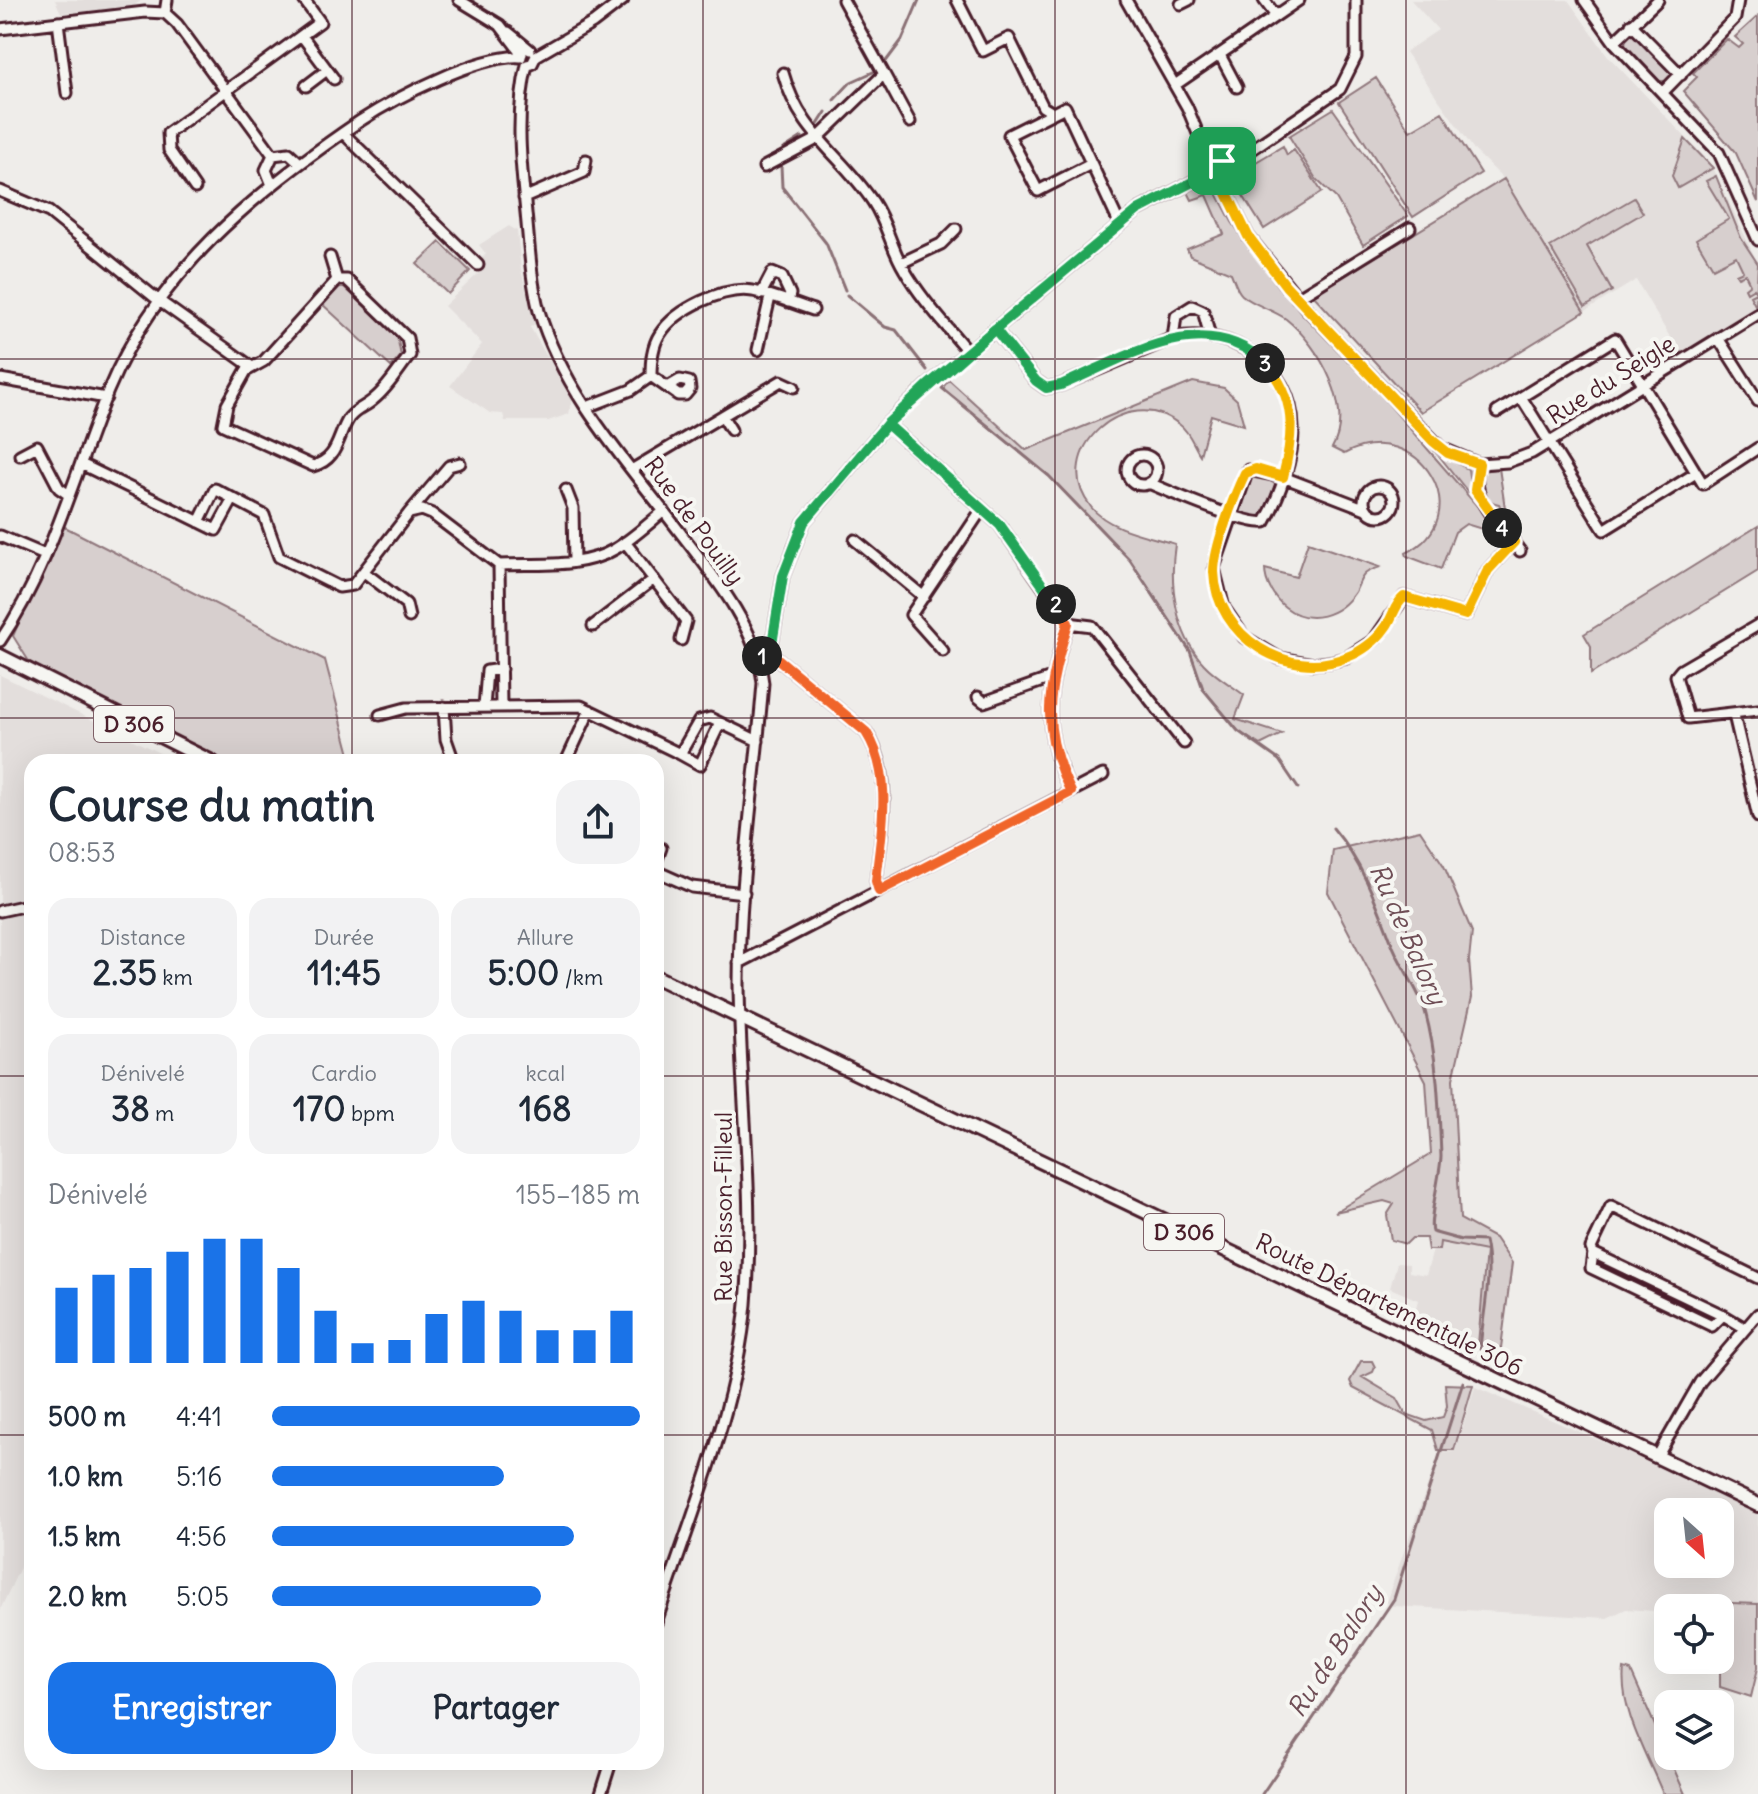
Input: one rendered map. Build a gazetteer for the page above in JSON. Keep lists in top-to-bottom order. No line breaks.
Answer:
{"streets":{"main road":["D 306","Route Départementale 306"],"street":["Rue du Seigle","Rue de Pouilly","Rue Bisson-Filleul"]},"crossings":[["Rue de Pouilly","Rue Bisson-Filleul"],["Rue de Pouilly","Route Départementale 306"],["Rue Bisson-Filleul","Route Départementale 306"]],"water":["Ru de Balory"],"north":"bottom right","page":{"pins":["3","4","2","1"],"heading":["Course du matin","08:53"],"stats":[["Distance","2.35 km"],["Durée","11:45"],["Allure","5:00 /km"],["Dénivelé","38 m"],["Cardio","170 bpm"],["kcal","168"]],"chart":["Dénivelé","155–185 m"],"list":[{"name":"500 m","note":"4:41"},{"name":"1.0 km","note":"5:16"},{"name":"1.5 km","note":"4:56"},{"name":"2.0 km","note":"5:05"}],"buttons":["Enregistrer","Partager"]}}
